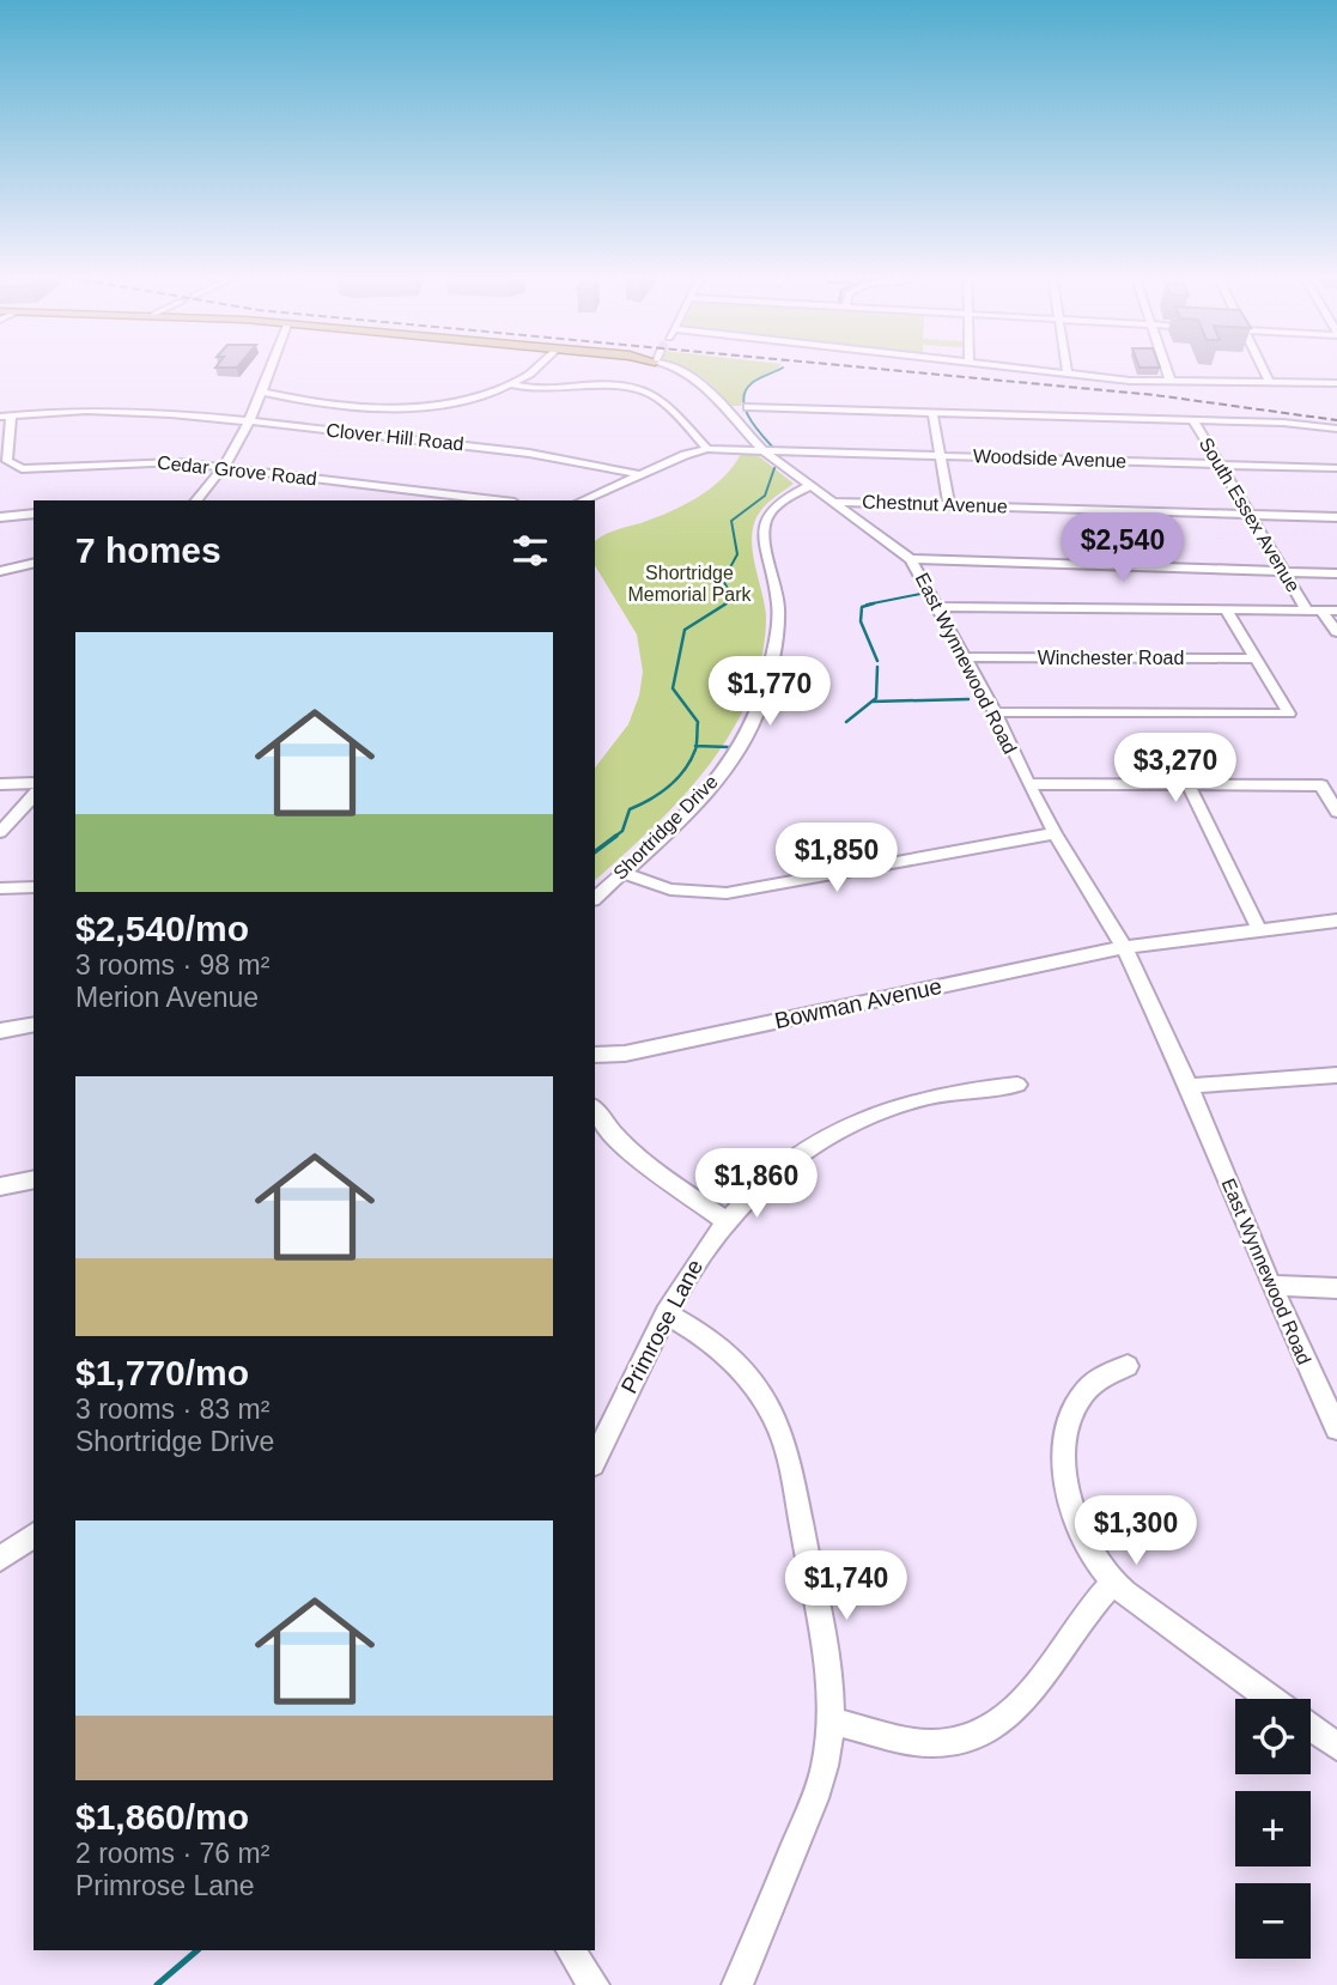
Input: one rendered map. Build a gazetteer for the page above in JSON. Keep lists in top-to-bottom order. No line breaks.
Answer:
{"streets":{"street":["Clover Hill Road","Woodside Avenue","Cedar Grove Road","Chestnut Avenue","South Essex Avenue","Winchester Road","East Wynnewood Road","Shortridge Drive","Bowman Avenue","Primrose Lane"]},"crossings":[["Clover Hill Road","Cedar Grove Road"],["Woodside Avenue","South Essex Avenue"],["Woodside Avenue","East Wynnewood Road"],["Chestnut Avenue","South Essex Avenue"],["Chestnut Avenue","East Wynnewood Road"],["Winchester Road","East Wynnewood Road"],["East Wynnewood Road","Shortridge Drive"],["East Wynnewood Road","Bowman Avenue"]],"parks":["Shortridge Memorial Park"],"page":{"heading":"7 homes","price":["$2,540","$1,770","$3,270","$1,850","$1,860","$1,300","$1,740"],"list":[{"name":"$2,540/mo","note":"3 rooms · 98 m² · Merion Avenue"},{"name":"$1,770/mo","note":"3 rooms · 83 m² · Shortridge Drive"},{"name":"$1,860/mo","note":"2 rooms · 76 m² · Primrose Lane"}],"map_buttons":["+","−"]}}
